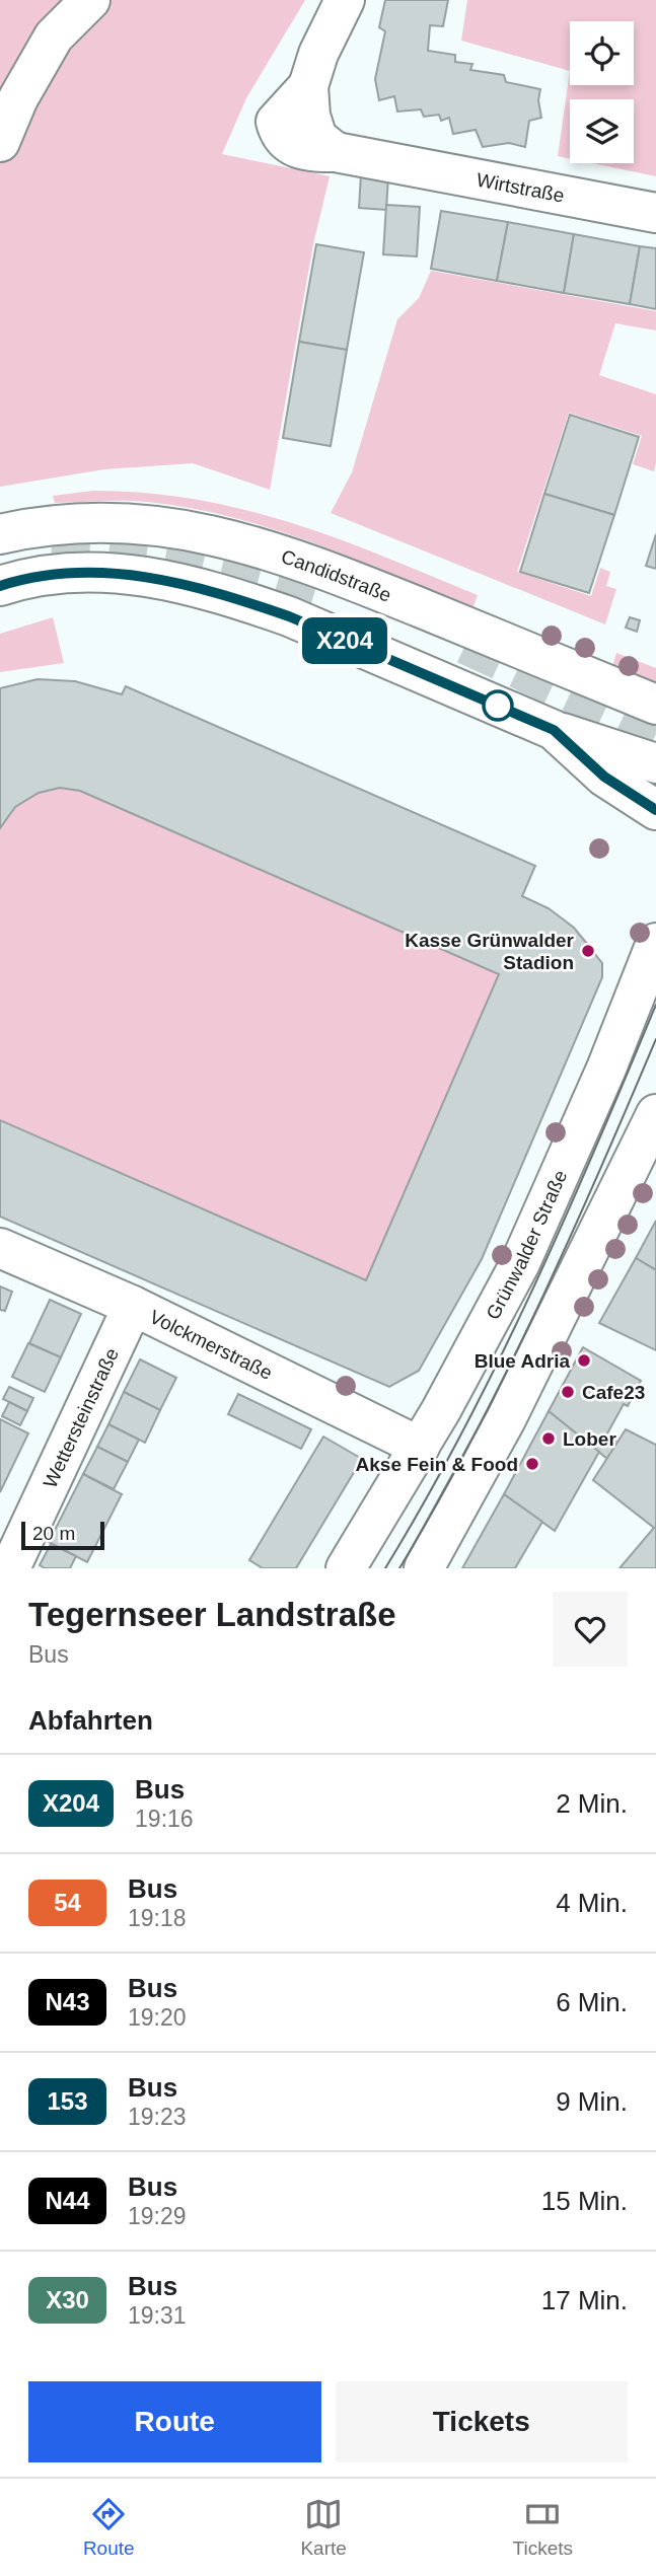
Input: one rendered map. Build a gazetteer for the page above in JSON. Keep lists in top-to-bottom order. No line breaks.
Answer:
{"streets":{"main road":["Wirtstraße","Candidstraße","Grünwalder Straße","Volckmerstraße","Wettersteinstraße"]},"crossings":[["Grünwalder Straße","Volckmerstraße"],["Volckmerstraße","Wettersteinstraße"]],"places":["Kasse Grünwalder Stadion","Blue Adria","Cafe23","Lober","Akse Fein & Food"],"lines":["bus line X204"],"scale_bar":"20 m","page":{"on_map":"X204","scale":"20 m","heading":[["Tegernseer Landstraße","Bus"],"Abfahrten"],"list":[{"mark":"X204","name":"Bus","note":"19:16","value":"2 Min."},{"mark":"54","name":"Bus","note":"19:18","value":"4 Min."},{"mark":"N43","name":"Bus","note":"19:20","value":"6 Min."},{"mark":"153","name":"Bus","note":"19:23","value":"9 Min."},{"mark":"N44","name":"Bus","note":"19:29","value":"15 Min."},{"mark":"X30","name":"Bus","note":"19:31","value":"17 Min."}],"buttons":["Route","Tickets"],"tabs":["Route","Karte","Tickets"]}}
